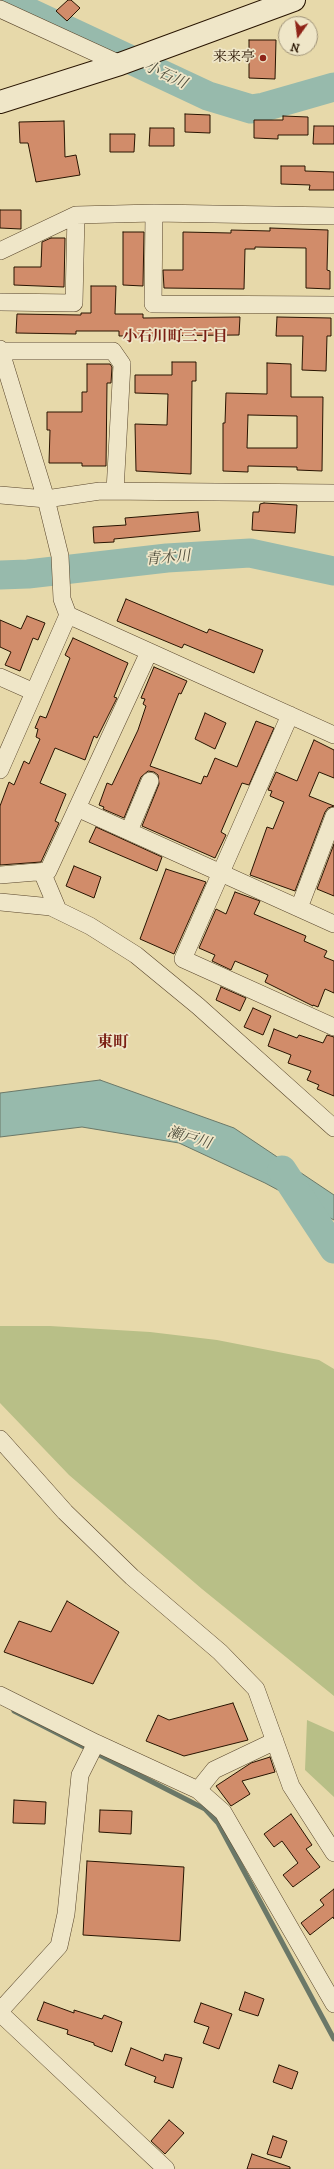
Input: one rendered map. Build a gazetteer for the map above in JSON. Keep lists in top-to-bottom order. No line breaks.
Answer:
{"districts":["小石川町三丁目","東町"],"water":["小石川","青木川","瀬戸川"],"places":["来来亭"],"north":"bottom"}
